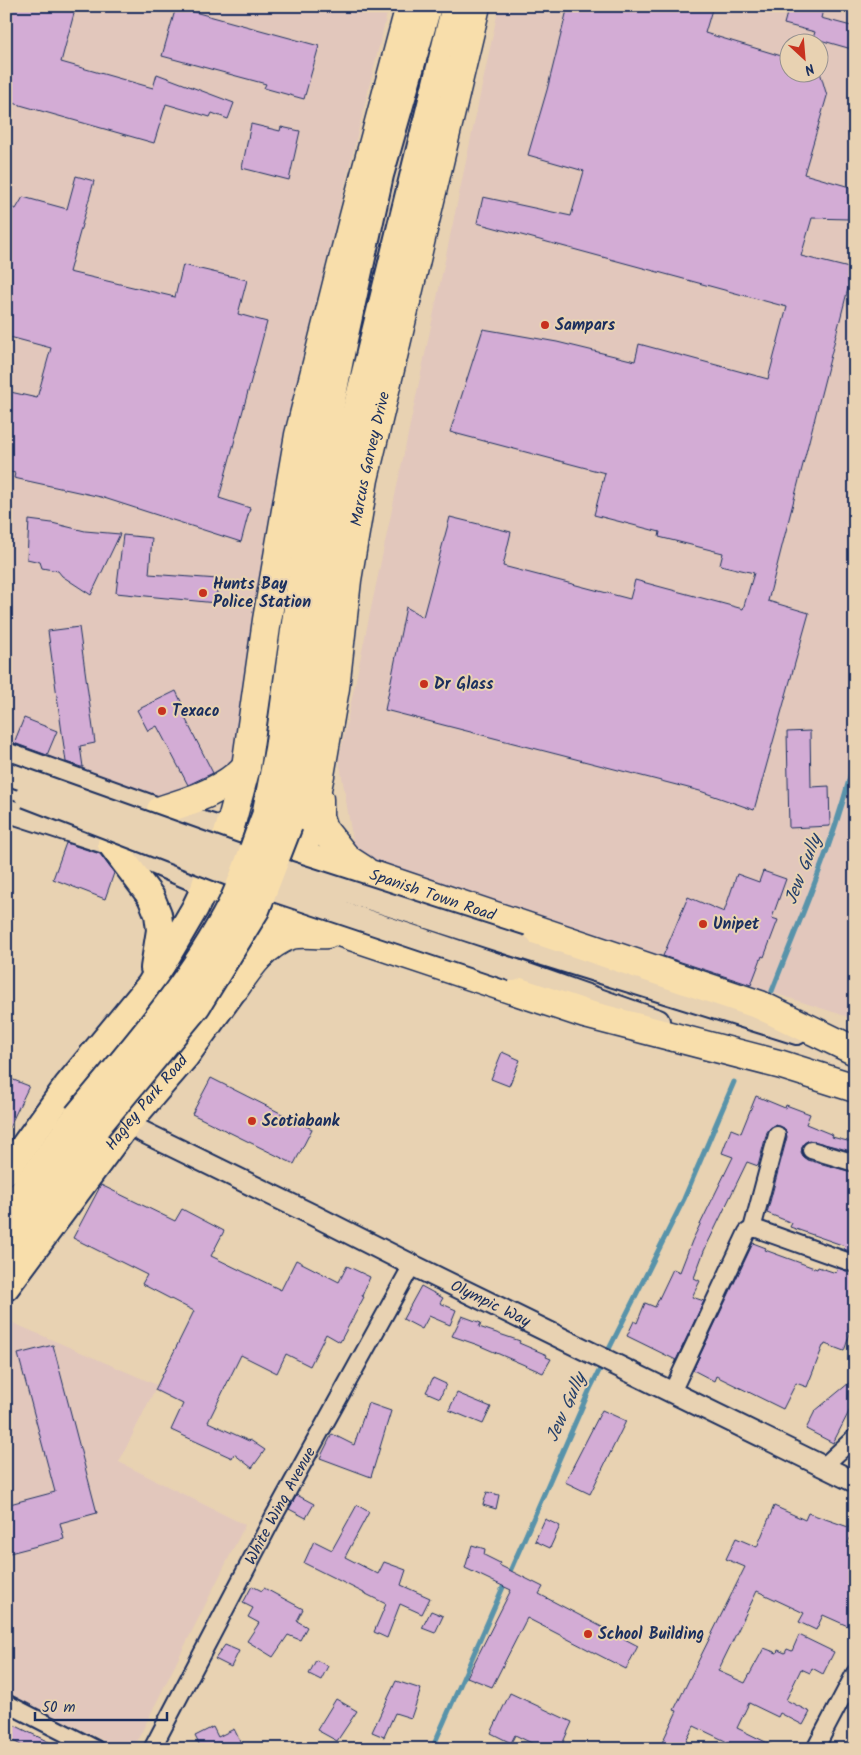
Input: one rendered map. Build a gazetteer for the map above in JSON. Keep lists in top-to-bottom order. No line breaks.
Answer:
{"streets":{"highway":["Marcus Garvey Drive","Spanish Town Road"],"main road":["Hagley Park Road"],"street":["Olympic Way","White Wing Avenue"]},"crossings":[["Marcus Garvey Drive","Spanish Town Road"],["Marcus Garvey Drive","Hagley Park Road"],["Hagley Park Road","Olympic Way"],["Olympic Way","White Wing Avenue"]],"water":["Jew Gully"],"places":["Sampars","Hunts Bay Police Station","Dr Glass","Texaco","Unipet","Scotiabank","School Building"],"scale_bar":"50 m","north":"bottom right"}
